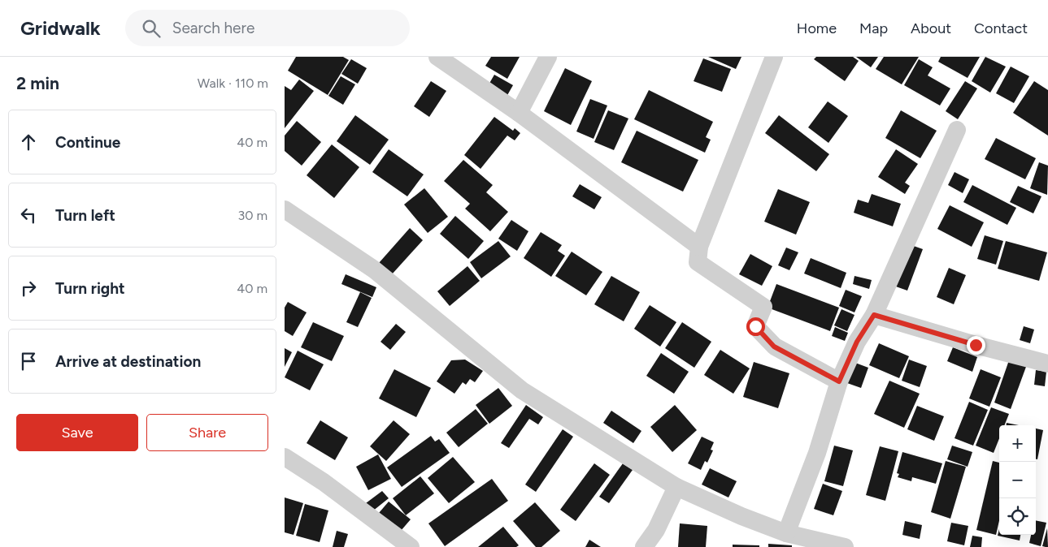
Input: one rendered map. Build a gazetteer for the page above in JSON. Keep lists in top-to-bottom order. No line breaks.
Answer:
{"page":{"header":"Gridwalk","search":"Search here","nav":["Home","Map","About","Contact"],"heading":["2 min","Walk · 110 m"],"list":[["Continue","40 m"],["Turn left","30 m"],["Turn right","40 m"],"Arrive at destination"],"buttons":["Save","Share"],"map_buttons":["+","−"]}}
